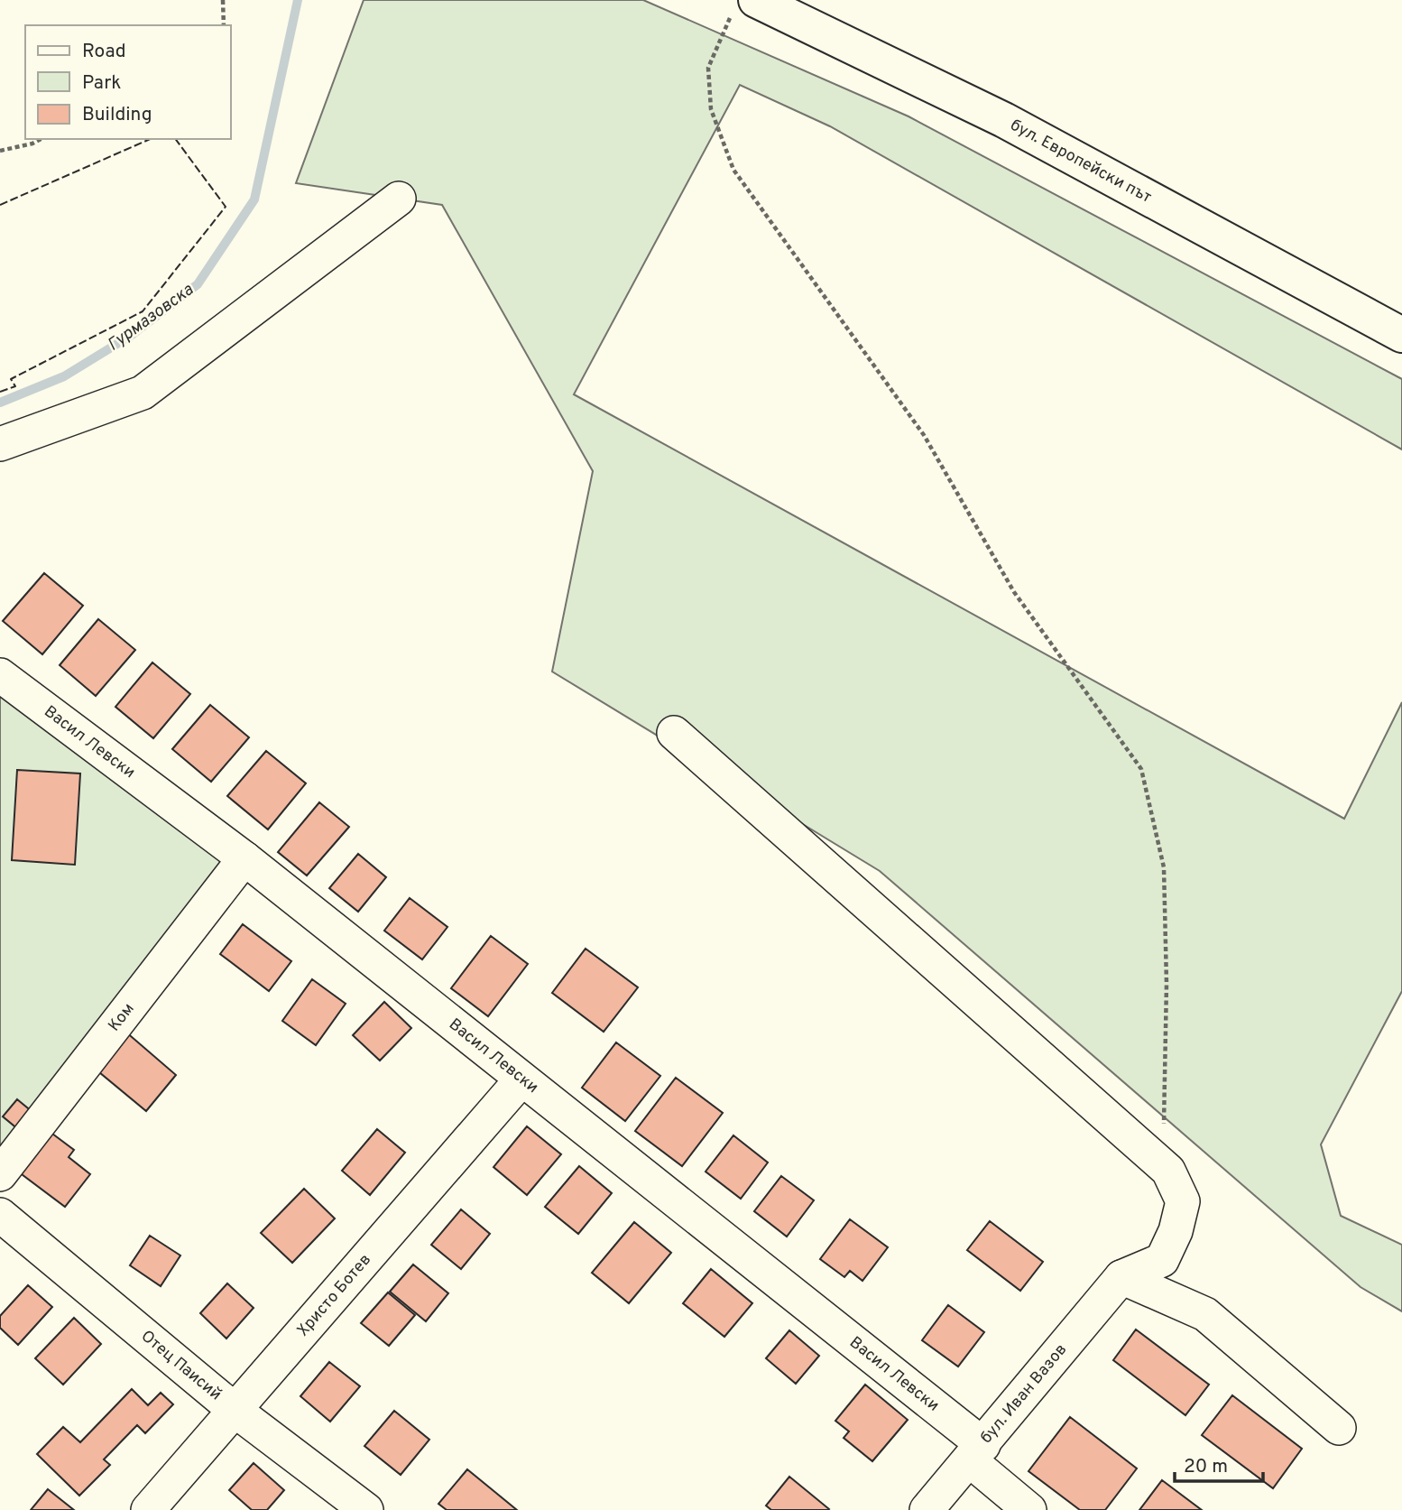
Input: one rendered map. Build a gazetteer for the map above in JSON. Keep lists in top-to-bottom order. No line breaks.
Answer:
{"streets":{"main road":["бул. Европейски път"],"street":["Васил Левски","Ком","Христо Ботев","Отец Паисий","бул. Иван Вазов"]},"crossings":[["Васил Левски","Ком"],["Васил Левски","Христо Ботев"],["Васил Левски","бул. Иван Вазов"],["Христо Ботев","Отец Паисий"]],"water":["Гурмазовска"],"legend":["Road","Park","Building"],"scale_bar":"20 m"}
